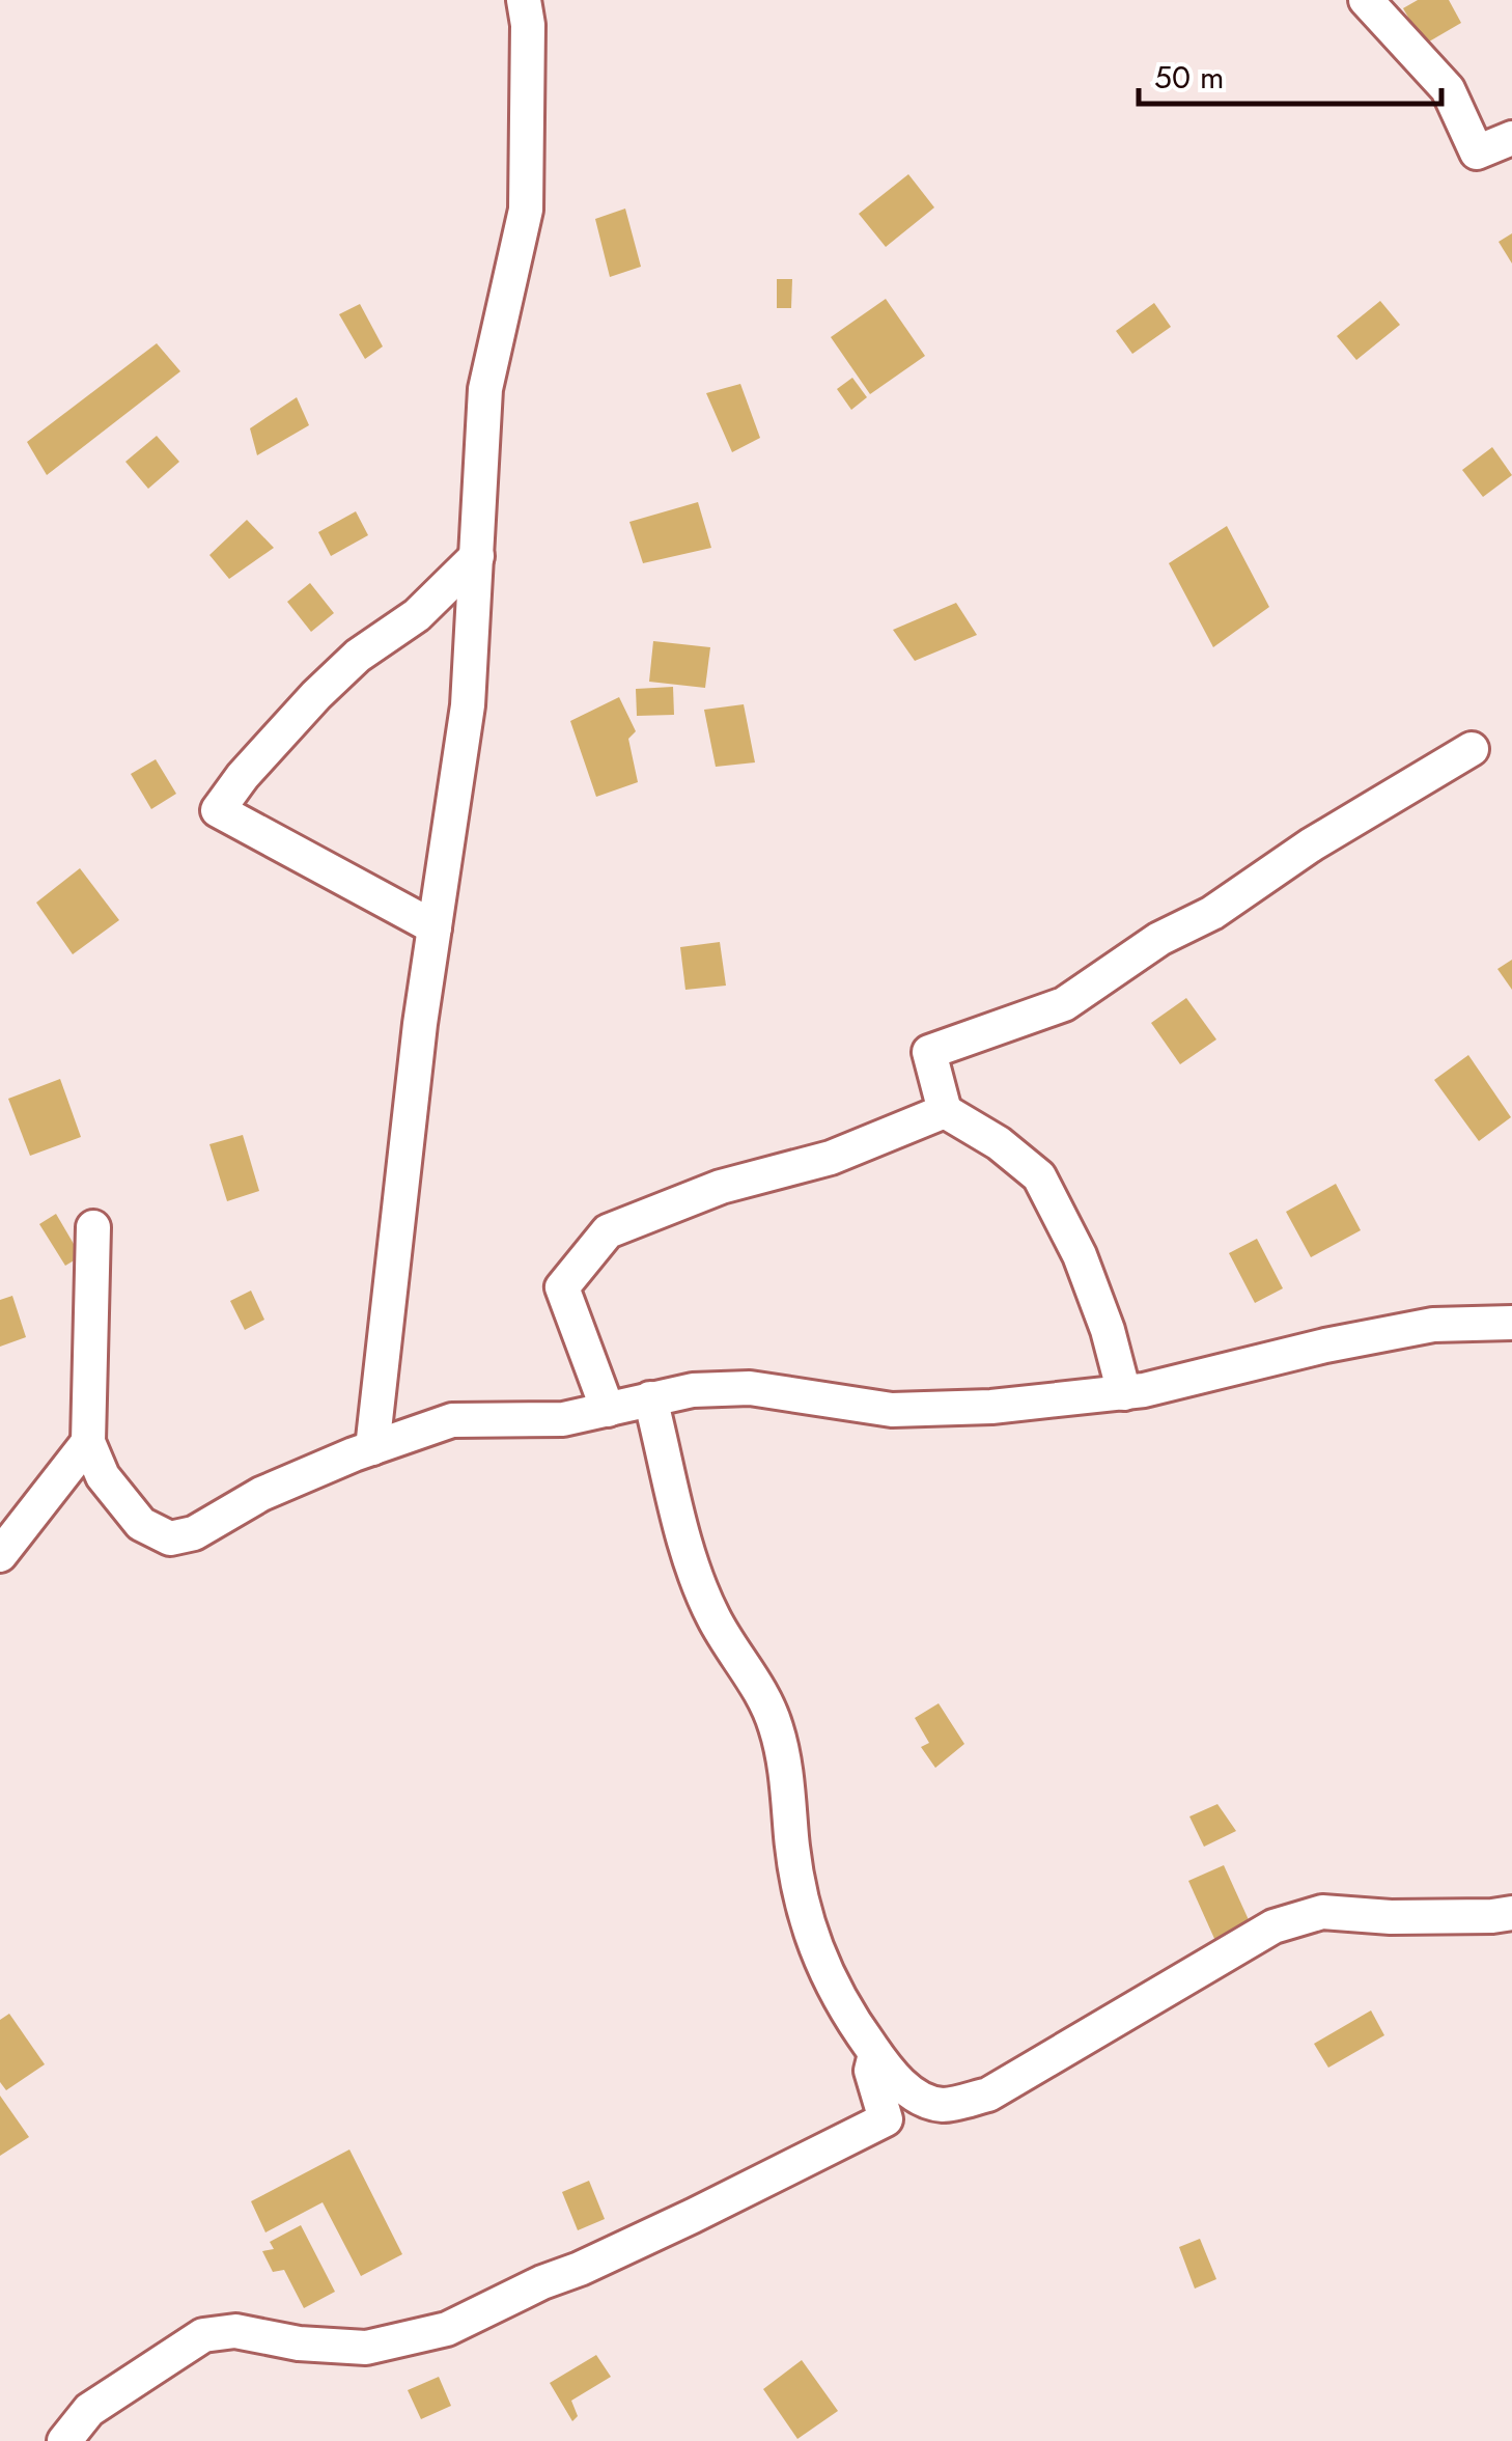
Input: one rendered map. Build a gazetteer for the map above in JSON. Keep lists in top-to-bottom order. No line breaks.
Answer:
{"scale_bar":"50 m"}
